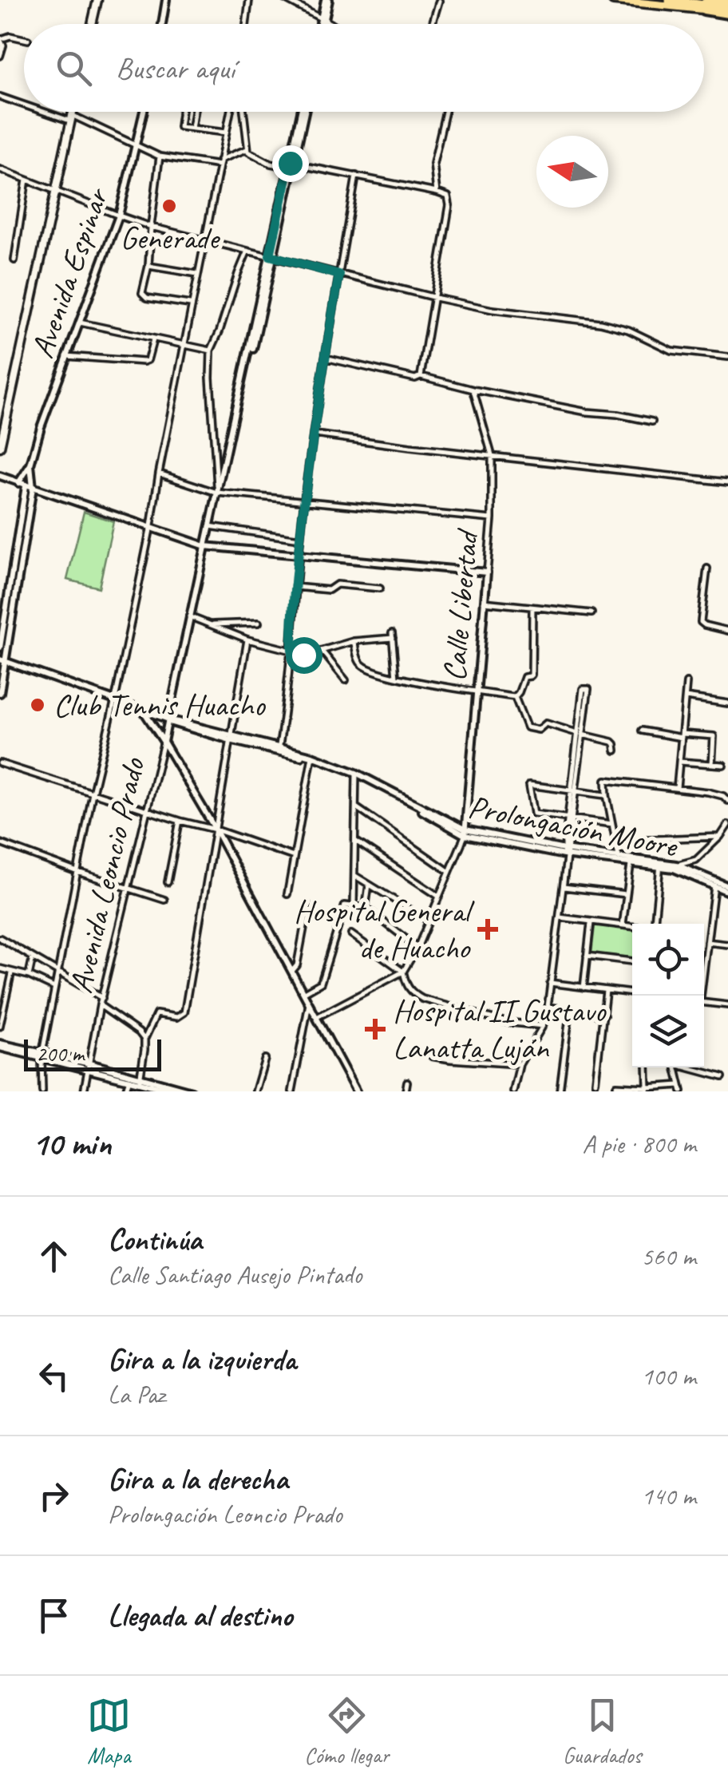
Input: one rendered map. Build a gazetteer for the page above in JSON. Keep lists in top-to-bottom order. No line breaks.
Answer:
{"streets":{"street":["Avenida Espinar","Calle Libertad","Prolongación Moore","Avenida Leoncio Prado"]},"crossings":[["Calle Libertad","Prolongación Moore"],["Prolongación Moore","Avenida Leoncio Prado"]],"places":{"other":["Generade","Club Tennis Huacho"],"health":["Hospital General de Huacho","Hospital II Gustavo Lanatta Luján"]},"scale_bar":"200 m","north":"left","page":{"search":"Buscar aquí","scale":"200 m","heading":["10 min","A pie · 800 m"],"list":[["Continúa","Calle Santiago Ausejo Pintado","560 m"],["Gira a la izquierda","La Paz","100 m"],["Gira a la derecha","Prolongación Leoncio Prado","140 m"],"Llegada al destino"],"nav":["Mapa","Cómo llegar","Guardados"]}}
